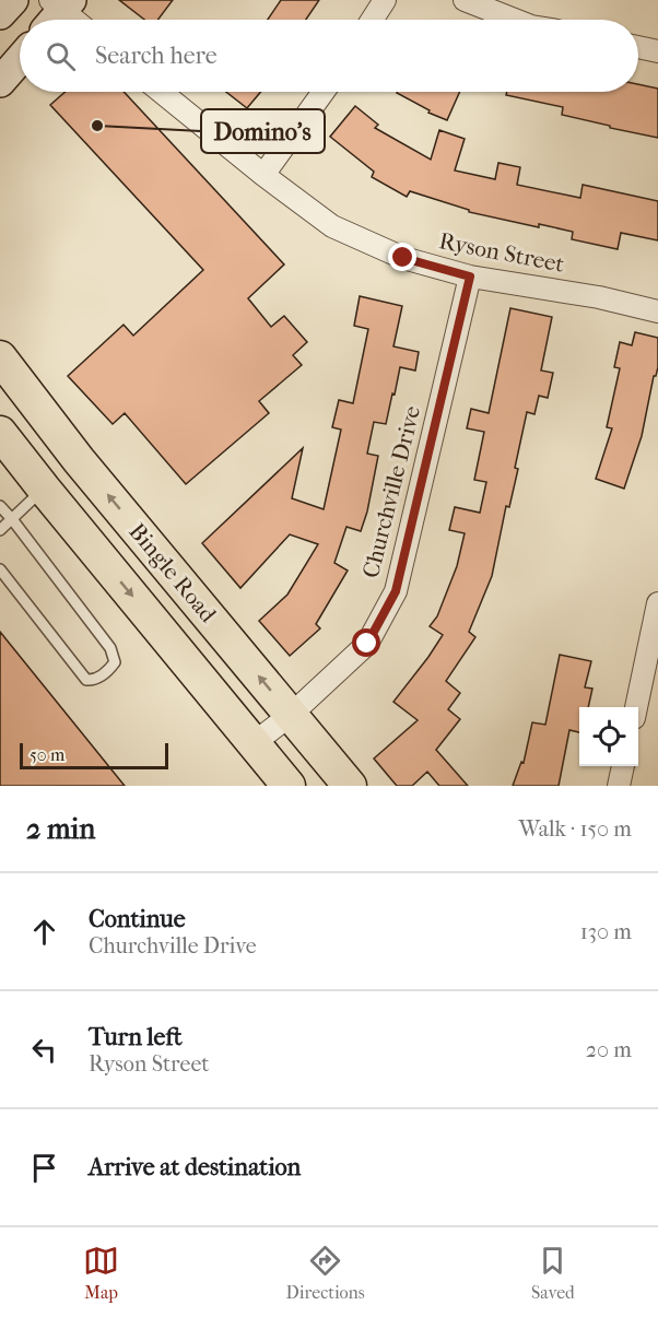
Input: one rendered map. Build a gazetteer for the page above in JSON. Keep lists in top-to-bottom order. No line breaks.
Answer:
{"streets":{"main road":["Bingle Road"],"street":["Ryson Street","Churchville Drive"]},"crossings":[["Ryson Street","Churchville Drive"],["Churchville Drive","Bingle Road"]],"places":["Domino's"],"scale_bar":"50 m","page":{"search":"Search here","scale":"50 m","heading":["2 min","Walk · 150 m"],"list":[["Continue","Churchville Drive","130 m"],["Turn left","Ryson Street","20 m"],"Arrive at destination"],"nav":["Map","Directions","Saved"]}}
